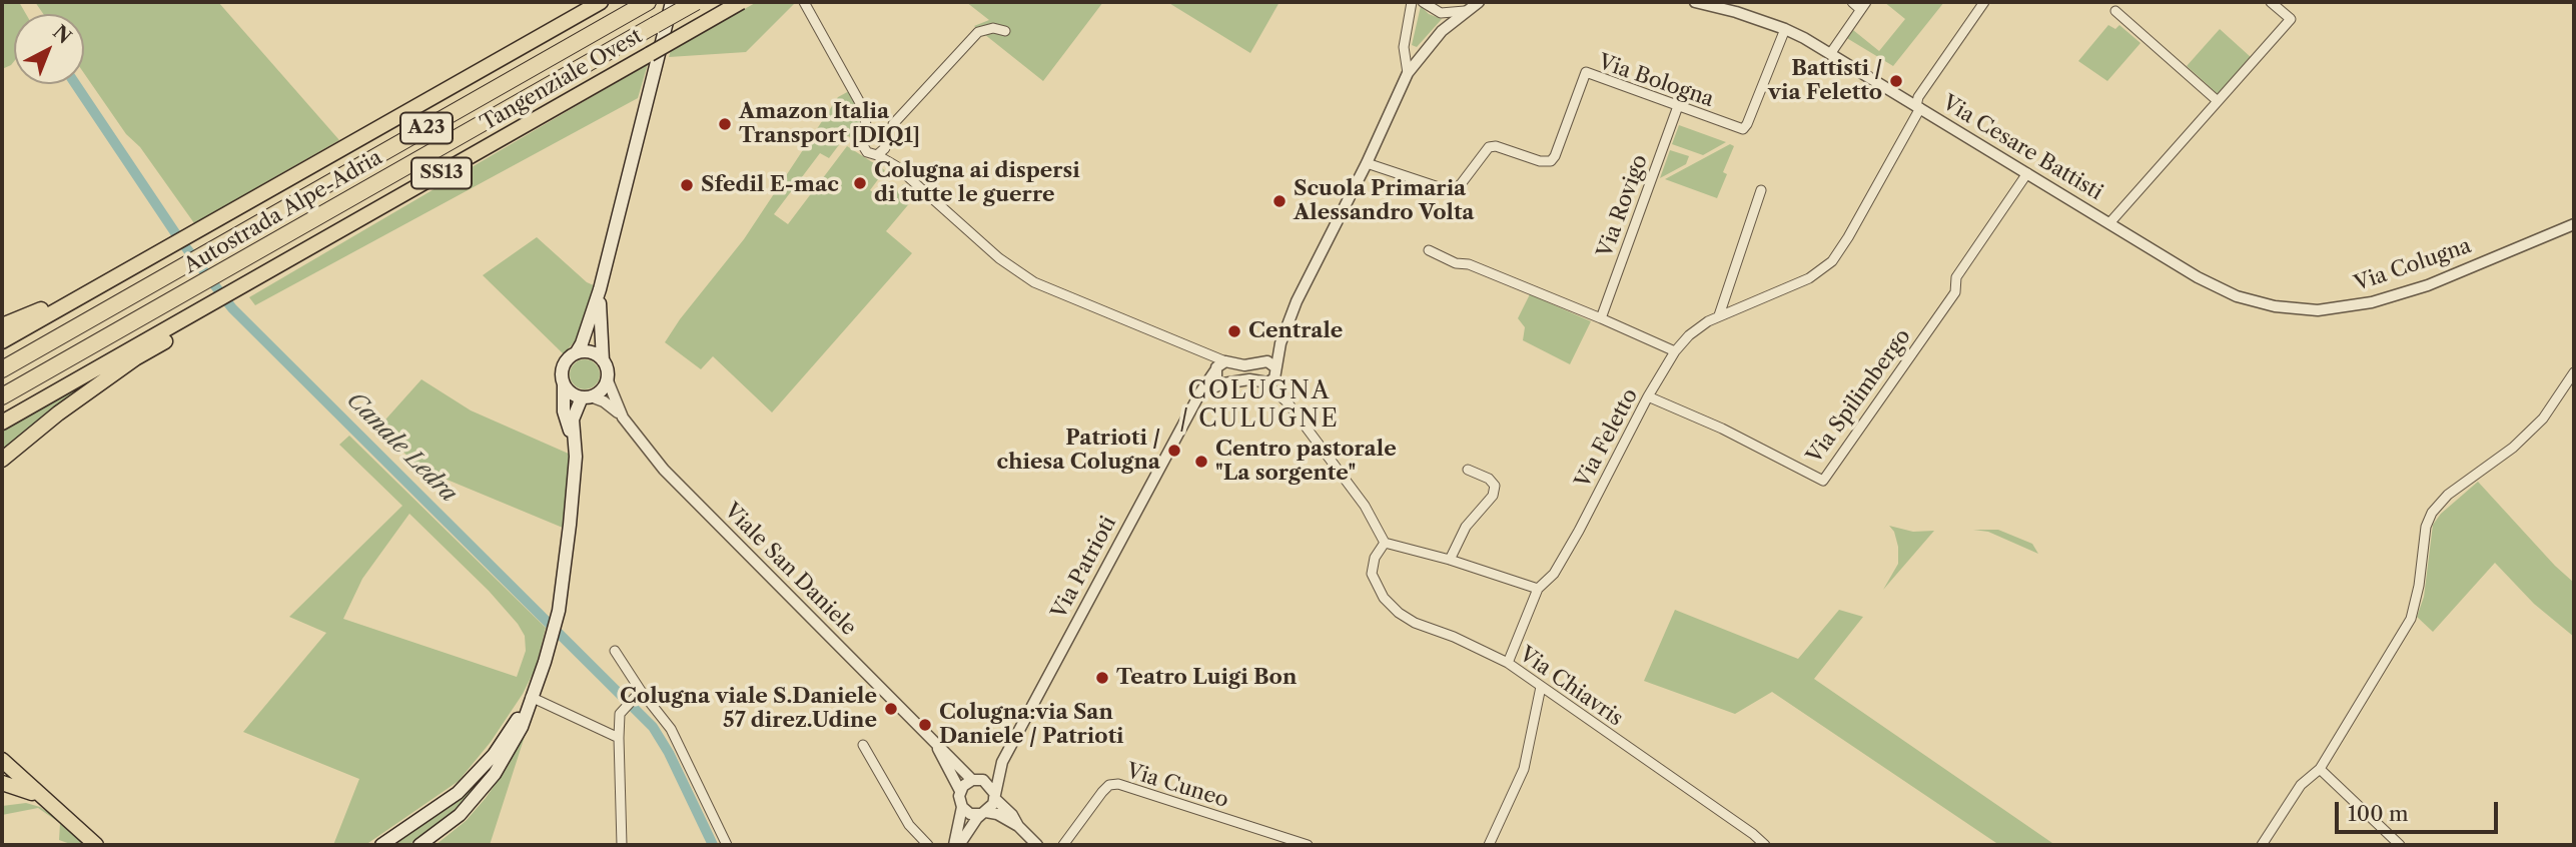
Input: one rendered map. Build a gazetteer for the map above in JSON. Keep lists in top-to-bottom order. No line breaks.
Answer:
{"streets":{"highway":["A23","Autostrada Alpe-Adria"],"main road":["Tangenziale Ovest","SS13","Viale San Daniele"],"street":["Via Bologna","Via Cesare Battisti","Via Rovigo","Via Colugna","Via Spilimbergo","Via Feletto","Via Patrioti","Via Chiavris","Via Cuneo"]},"crossings":[["Via Bologna","Via Cesare Battisti"],["Via Bologna","Via Rovigo"],["Via Cesare Battisti","Via Colugna"],["Via Cesare Battisti","Via Spilimbergo"],["Via Cesare Battisti","Via Feletto"],["Via Spilimbergo","Via Feletto"],["Via Feletto","Via Chiavris"],["Via Patrioti","Viale San Daniele"]],"districts":["COLUGNA / CULUGNE"],"water":["Canale Ledra"],"places":["Battisti / via Feletto","Amazon Italia Transport [DIQ1]","Colugna ai dispersi di tutte le guerre","Sfedil E-mac","Scuola Primaria Alessandro Volta","Centrale","Patrioti / chiesa Colugna","Centro pastorale \"La sorgente\"","Teatro Luigi Bon","Colugna viale S.Daniele 57 direz.Udine","Colugna:via San Daniele / Patrioti"],"scale_bar":"100 m","north":"top right"}
